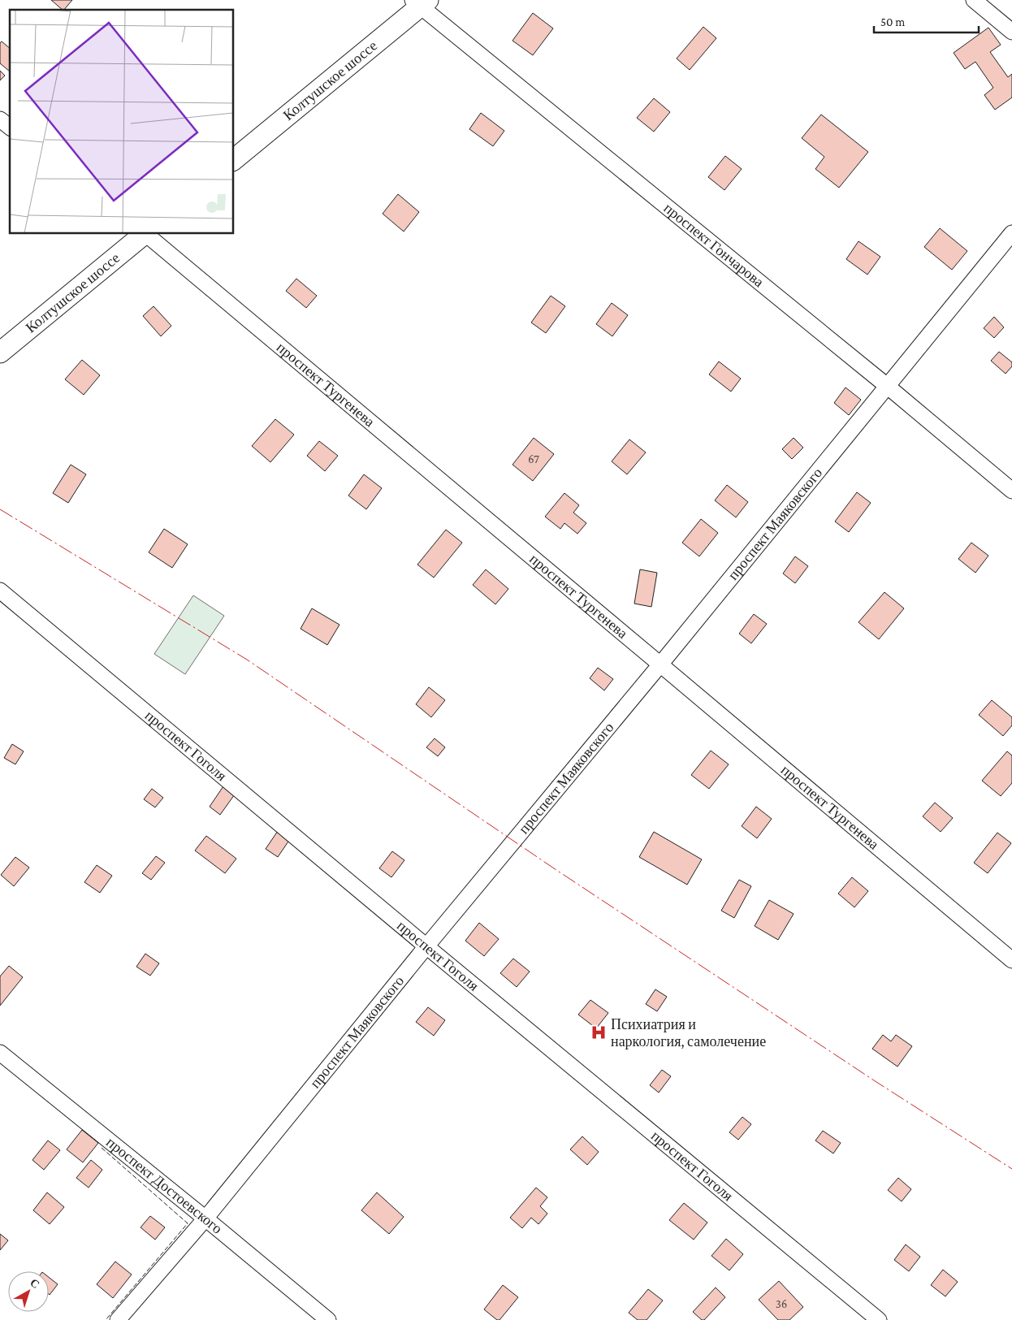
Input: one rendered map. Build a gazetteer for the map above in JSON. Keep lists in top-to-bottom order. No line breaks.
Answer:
{"streets":{"main road":["Колтушское шоссе"],"street":["проспект Гончарова","проспект Тургенева","проспект Маяковского","проспект Гоголя","проспект Достоевского"]},"crossings":[["Колтушское шоссе","проспект Гончарова"],["проспект Гончарова","проспект Маяковского"],["проспект Тургенева","проспект Маяковского"],["проспект Маяковского","проспект Гоголя"],["проспект Маяковского","проспект Достоевского"]],"places":{"hospital":["Психиатрия и наркология, самолечение"]},"house_numbers":["67","36"],"scale_bar":"50 m","north":"top right"}
